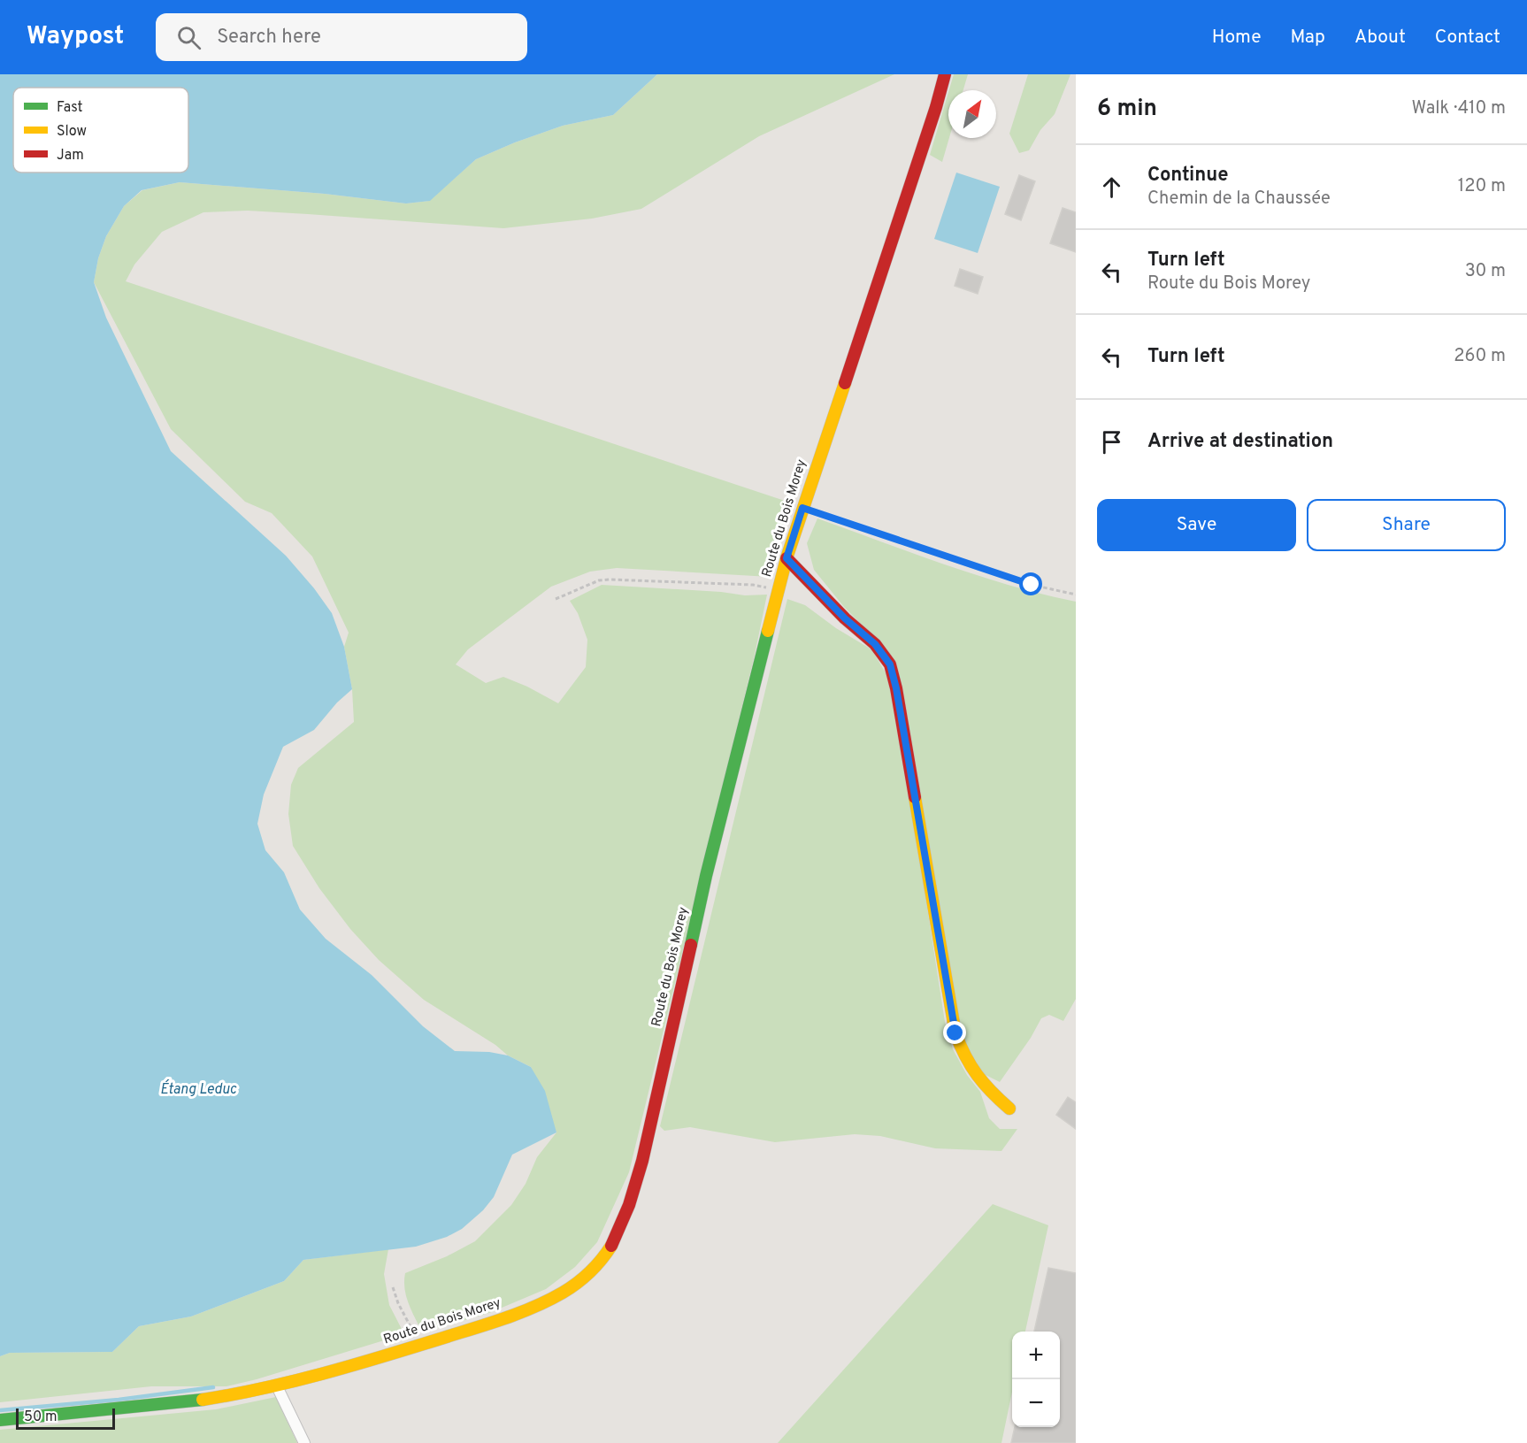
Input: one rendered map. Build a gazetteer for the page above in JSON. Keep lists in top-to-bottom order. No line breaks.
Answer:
{"streets":{"street":["Route du Bois Morey"]},"water":["Étang Leduc"],"legend":["Fast","Slow","Jam"],"scale_bar":"50 m","north":"top right","page":{"header":"Waypost","search":"Search here","nav":["Home","Map","About","Contact"],"heading":["6 min","Walk · 410 m"],"list":[["Continue","Chemin de la Chaussée","120 m"],["Turn left","Route du Bois Morey","30 m"],["Turn left","260 m"],"Arrive at destination"],"buttons":["Save","Share"],"map_buttons":["+","−"],"scale":"50 m"}}
